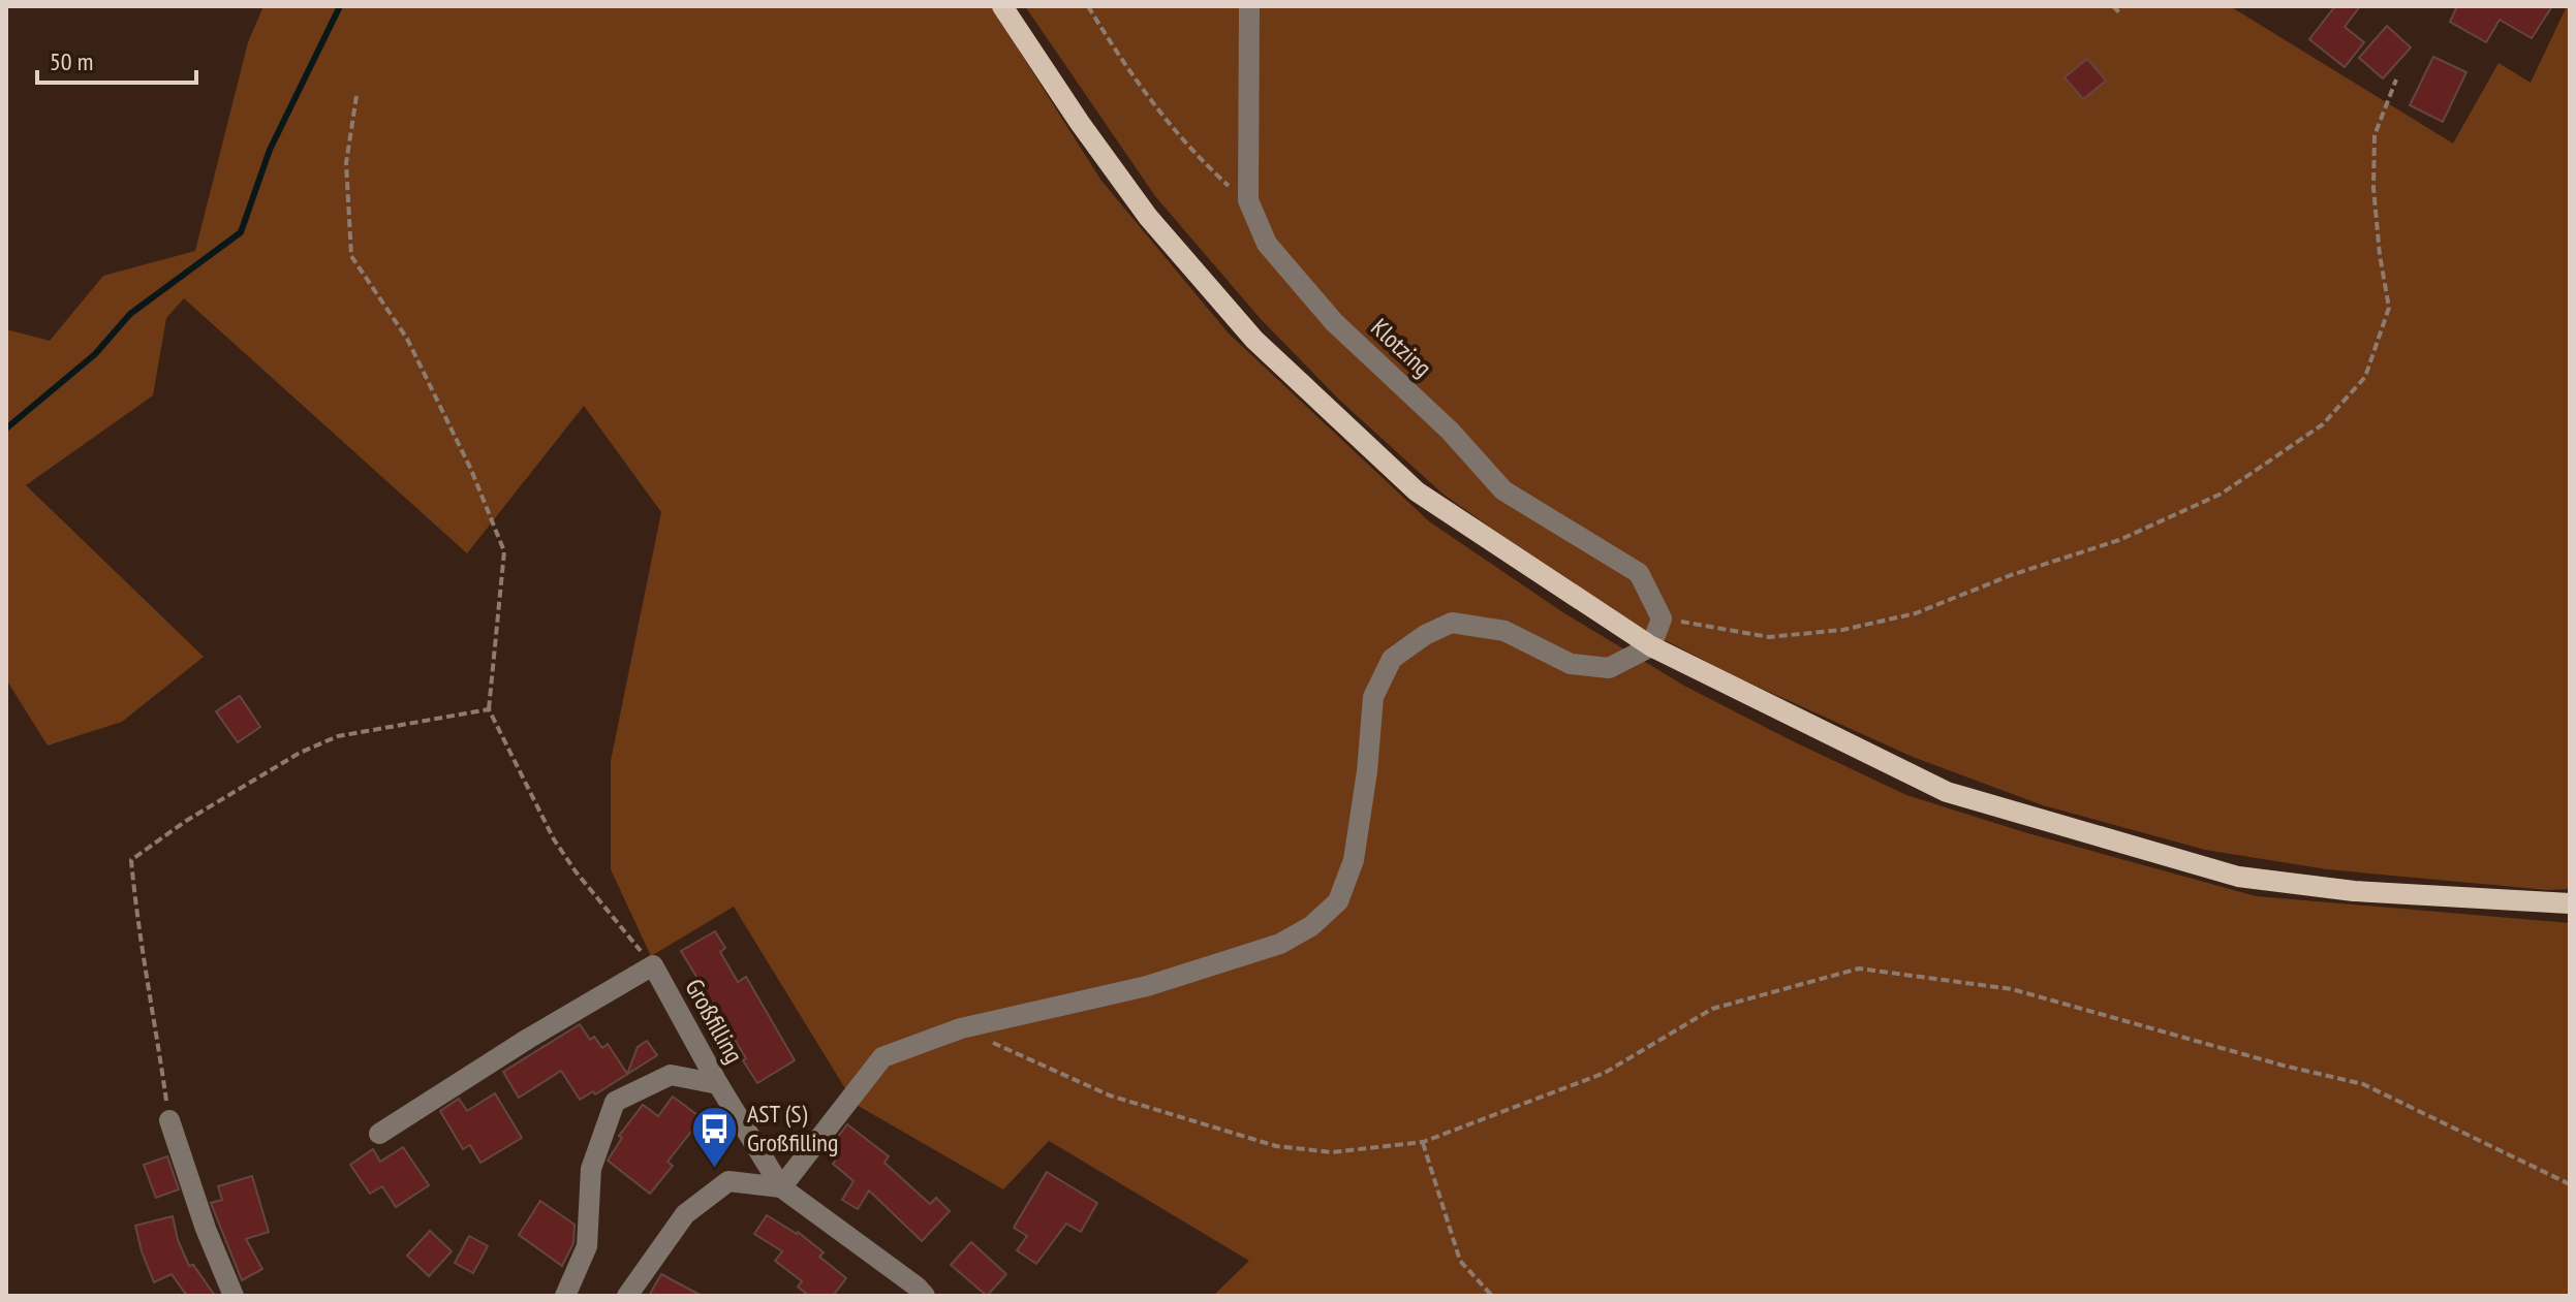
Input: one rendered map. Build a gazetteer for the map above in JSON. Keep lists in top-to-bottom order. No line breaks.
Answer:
{"streets":{"street":["Klotzing","Großfilling"]},"places":{"bus stop":["AST (S) Großfilling"]},"scale_bar":"50 m"}
